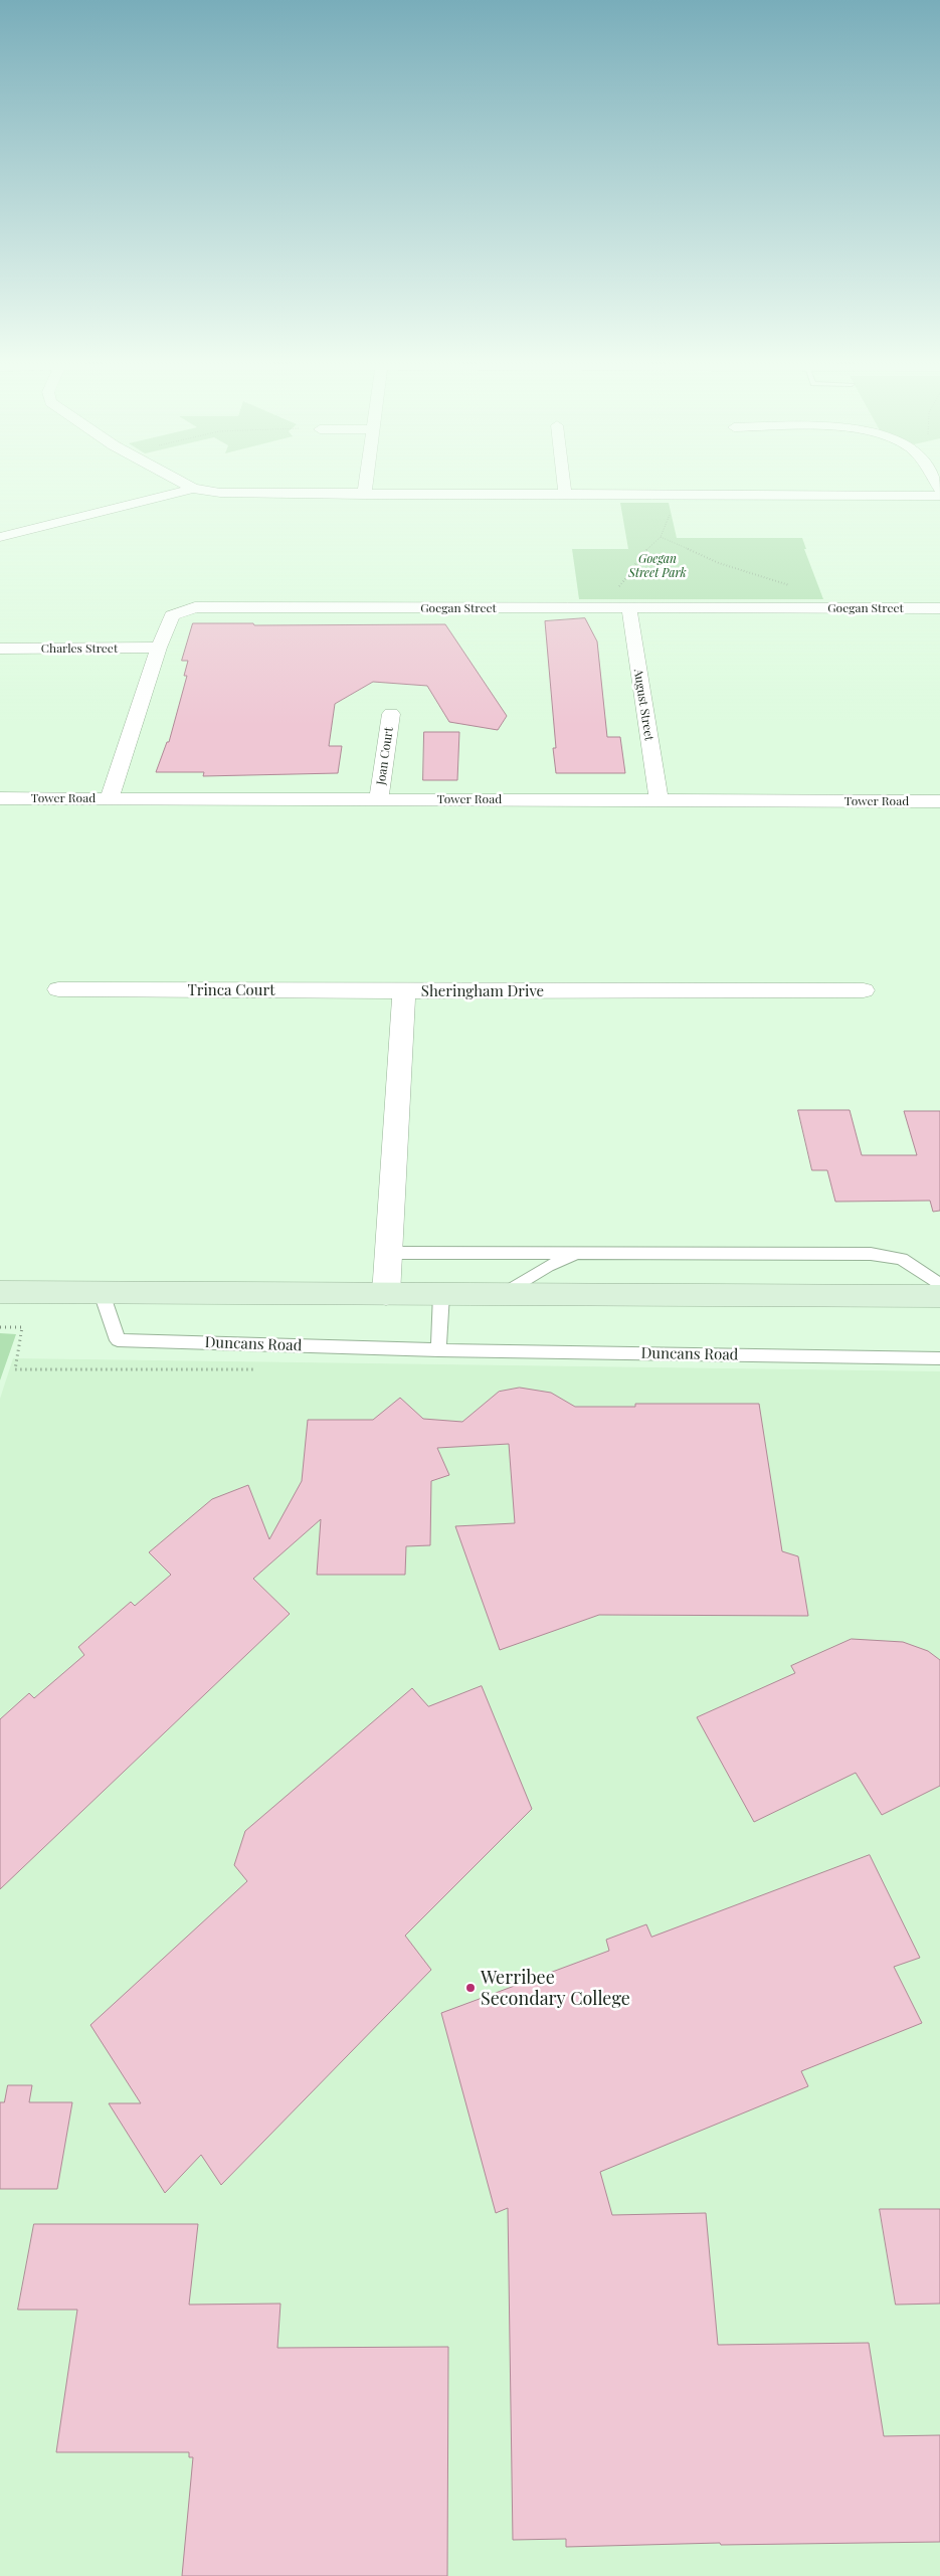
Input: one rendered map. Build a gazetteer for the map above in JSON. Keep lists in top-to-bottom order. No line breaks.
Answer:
{"streets":{"street":["Goegan Street","Charles Street","August Street","Joan Court","Tower Road","Trinca Court","Sheringham Drive"],"lane":["Duncans Road"]},"crossings":[["Goegan Street","Charles Street"],["Goegan Street","August Street"],["Goegan Street","Tower Road"],["August Street","Tower Road"],["Joan Court","Tower Road"],["Trinca Court","Sheringham Drive"]],"parks":["Goegan Street Park"],"places":["Werribee Secondary College"]}
